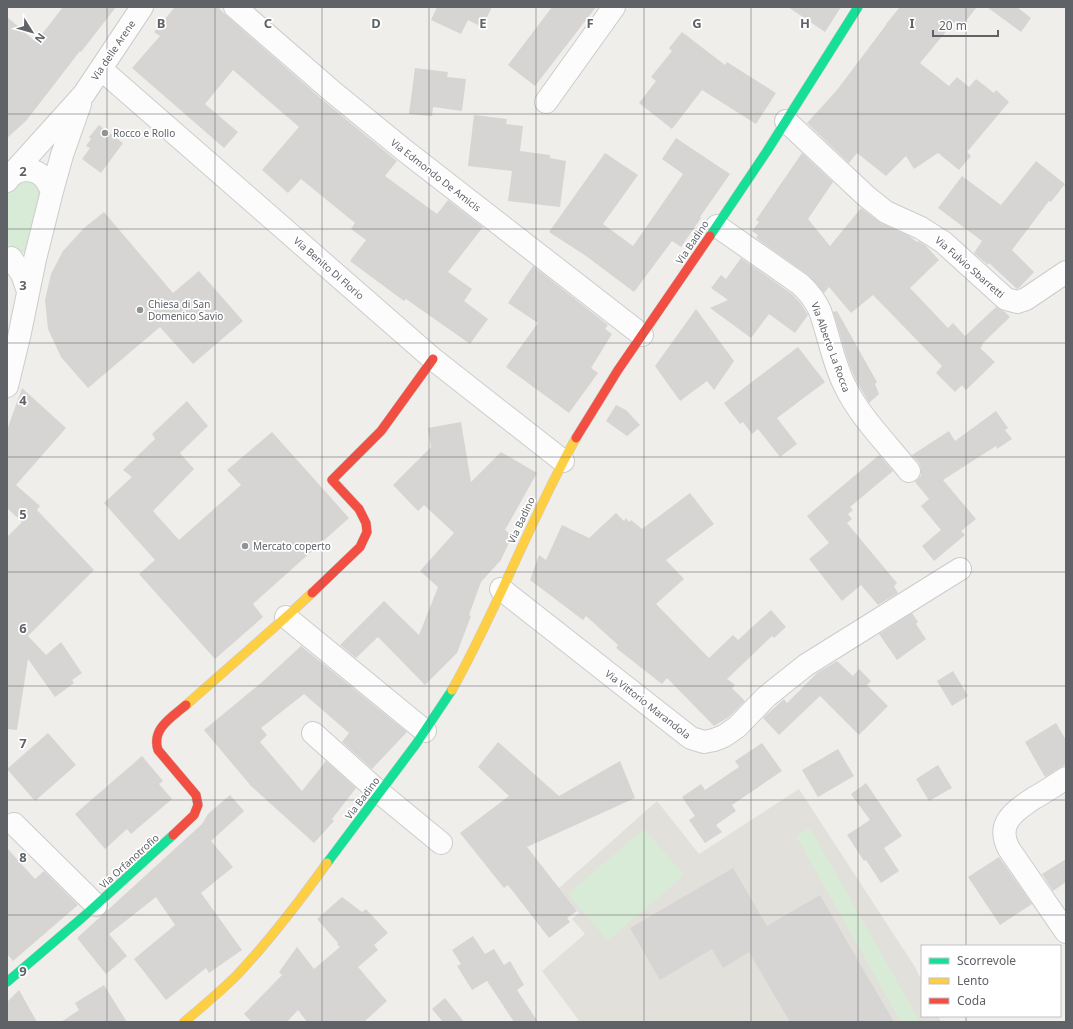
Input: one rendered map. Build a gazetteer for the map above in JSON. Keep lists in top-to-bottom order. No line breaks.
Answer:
{"streets":{"street":["Via delle Arene","Via Edmondo De Amicis","Via Badino","Via Fulvio Sbarretti","Via Benito Di Florio","Via Alberto La Rocca","Via Vittorio Marandola","Via Orfanotrofio"]},"crossings":[["Via delle Arene","Via Benito Di Florio"],["Via Edmondo De Amicis","Via Badino"],["Via Badino","Via Fulvio Sbarretti"],["Via Badino","Via Benito Di Florio"],["Via Badino","Via Alberto La Rocca"],["Via Badino","Via Vittorio Marandola"]],"places":["Rocco e Rollo","Chiesa di San Domenico Savio","Mercato coperto"],"legend":["Scorrevole","Lento","Coda"],"scale_bar":"20 m","north":"bottom right","grid":{"columns":["B","C","D","E","F","G","H","I"],"rows":["2","3","4","5","6","7","8","9"]}}
